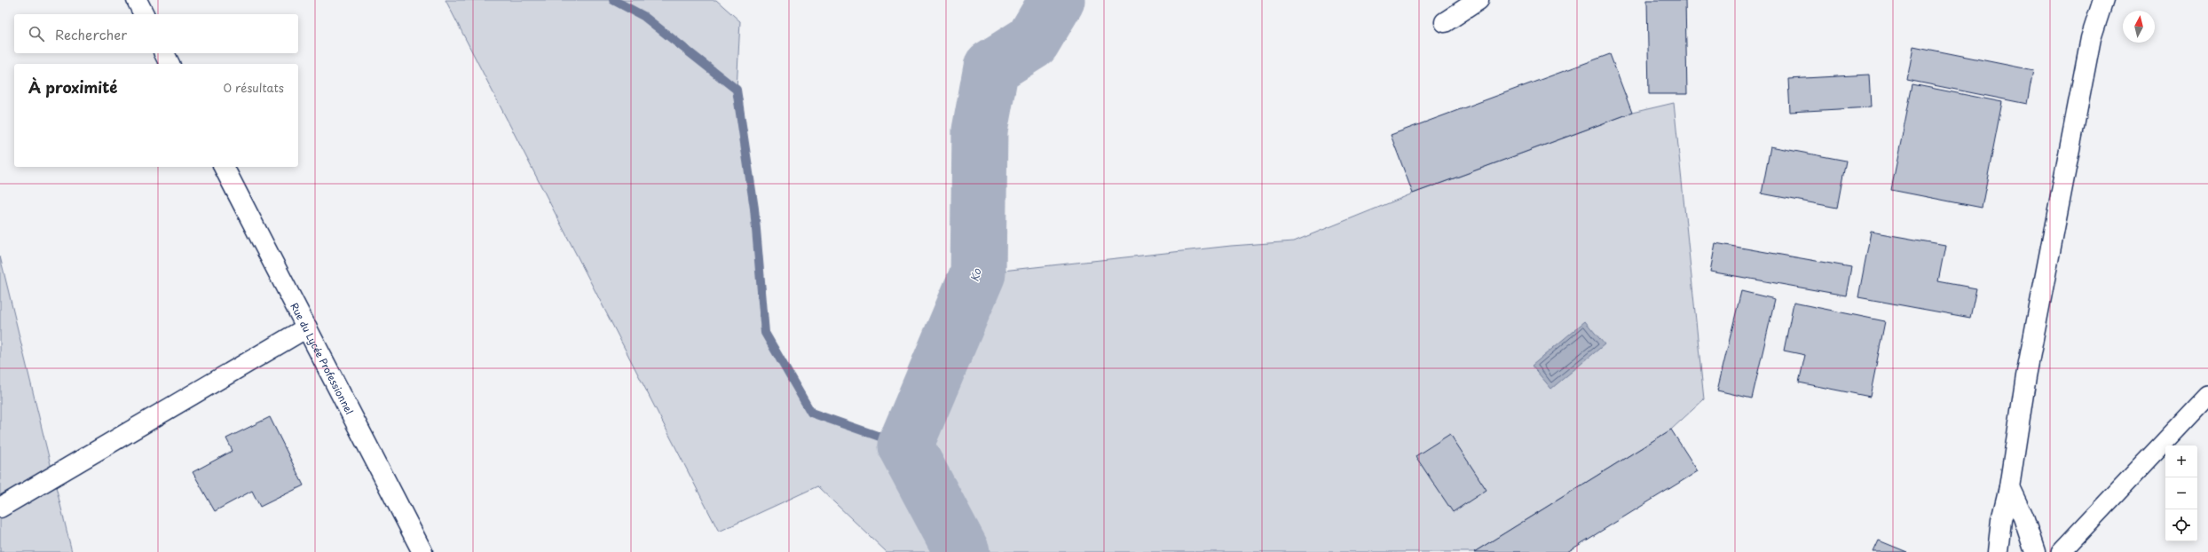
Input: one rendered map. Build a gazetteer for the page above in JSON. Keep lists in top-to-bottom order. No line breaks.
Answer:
{"streets":{"street":["Rue du Lycée Professionnel"]},"water":["Ko"],"north":"top","page":{"search":"Rechercher","heading":["À proximité","0 résultats"],"map_buttons":["+","−"]}}
